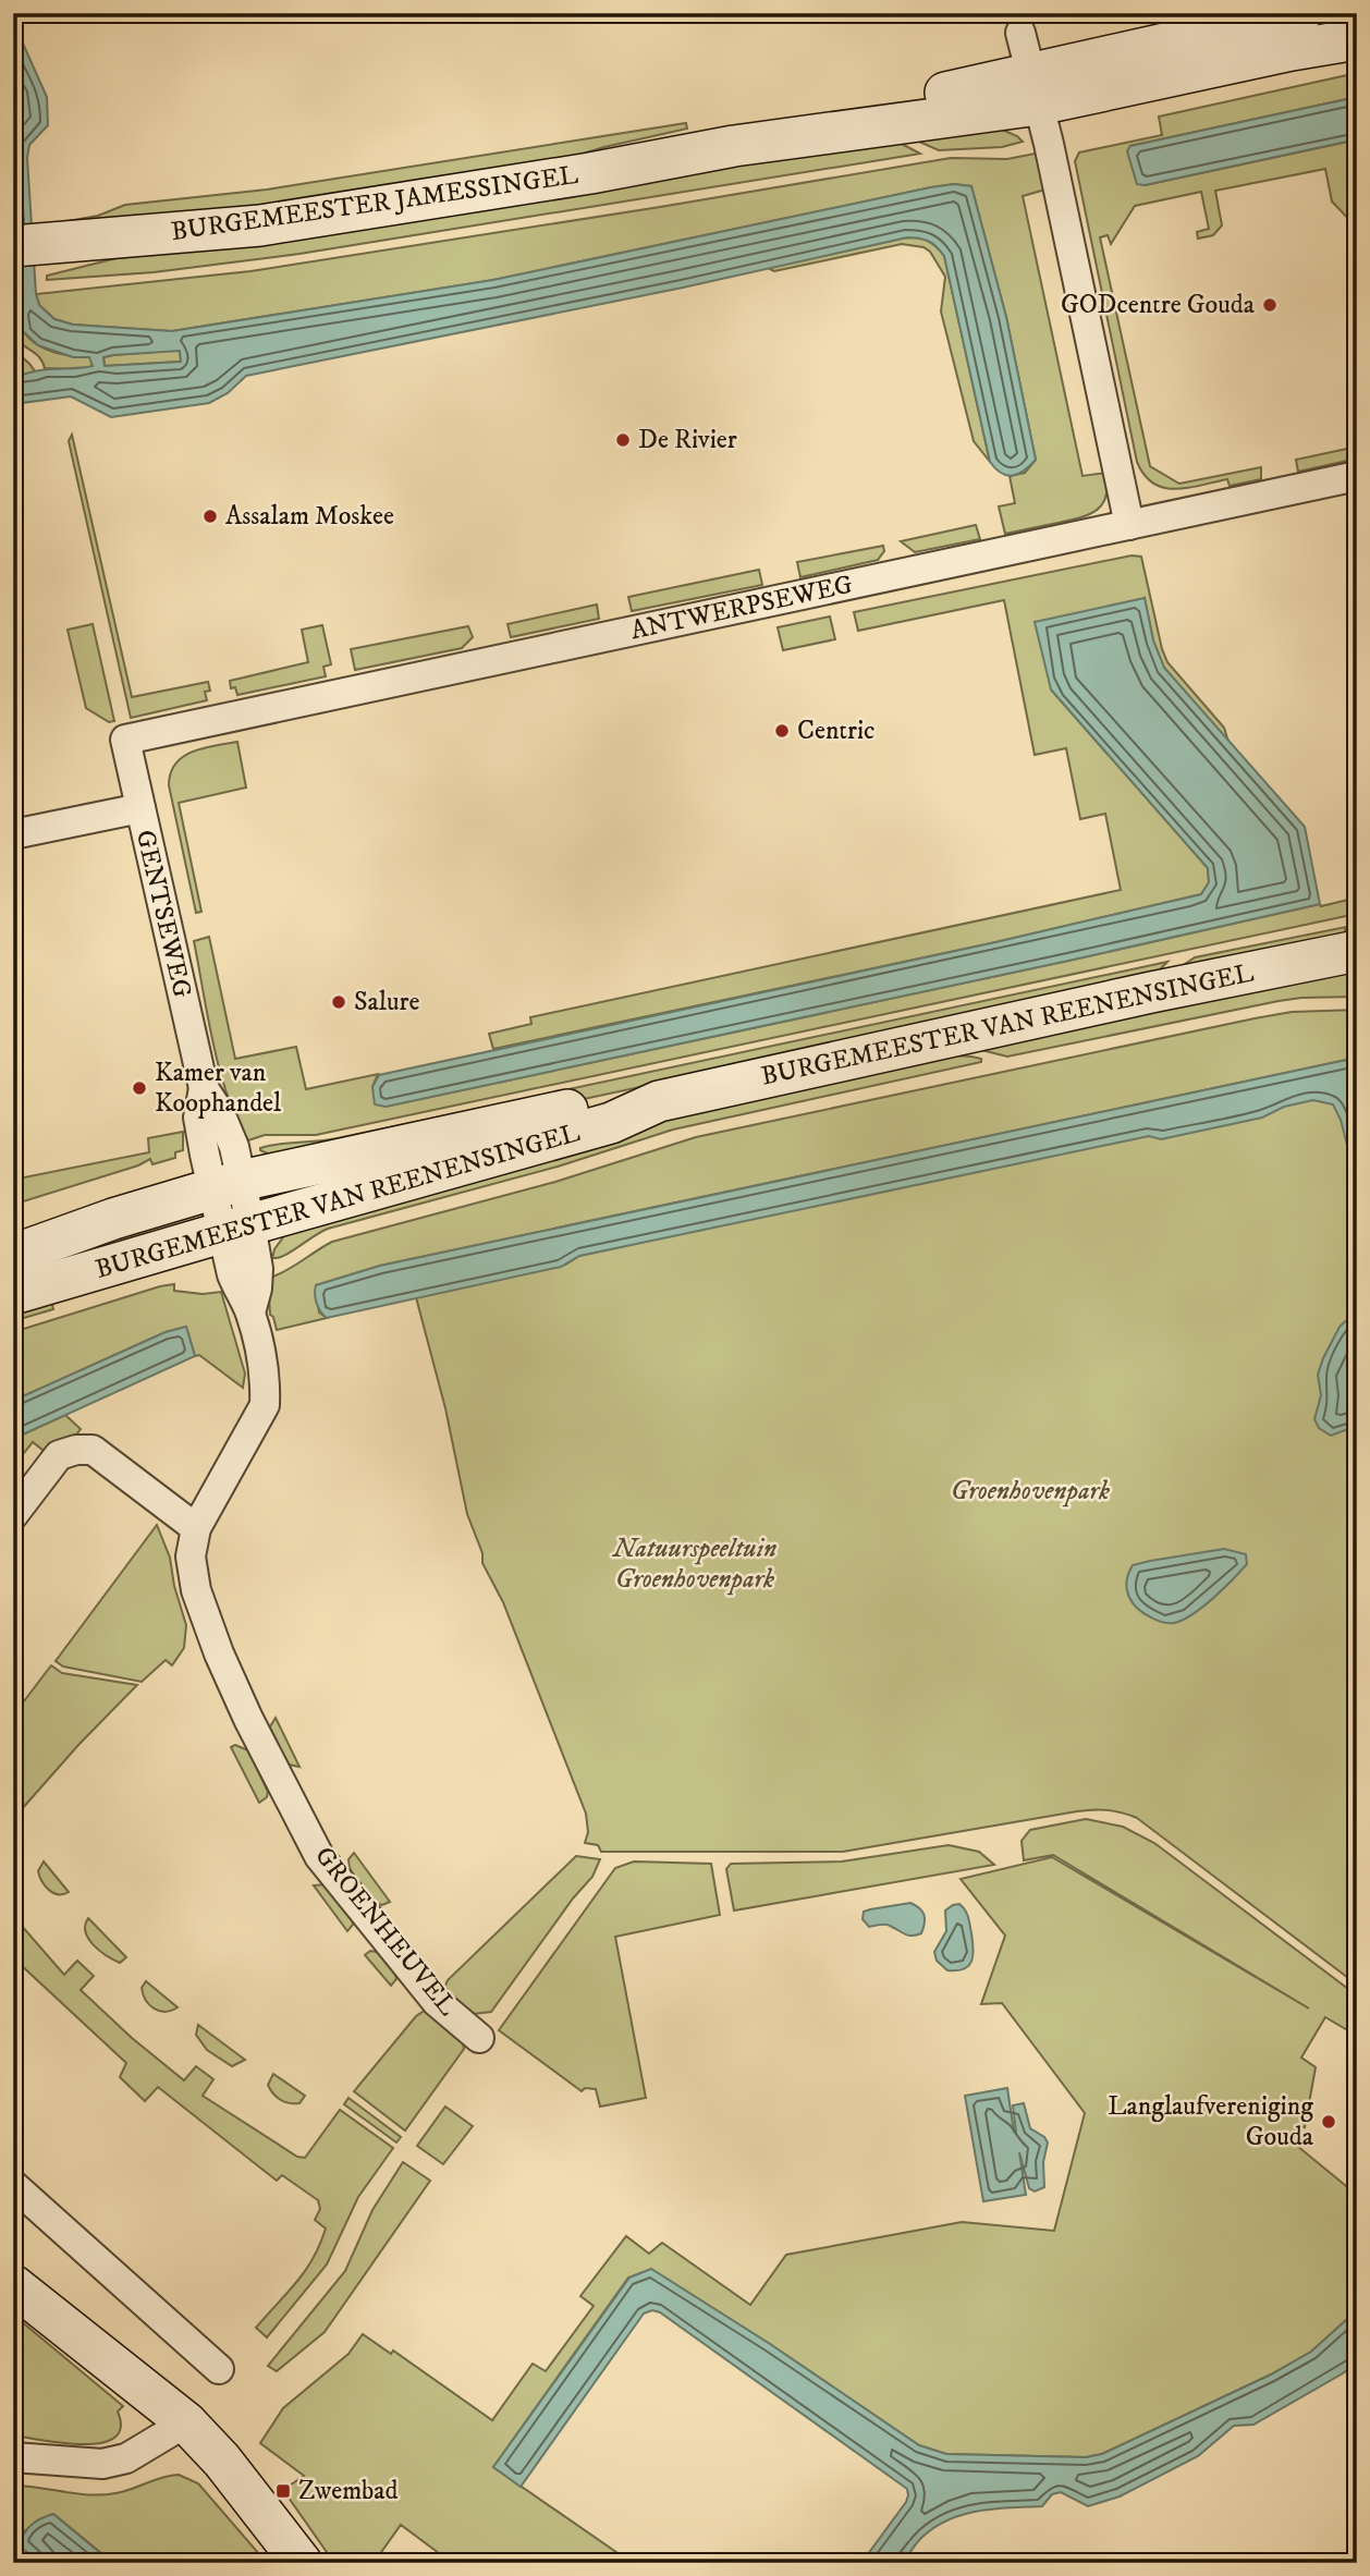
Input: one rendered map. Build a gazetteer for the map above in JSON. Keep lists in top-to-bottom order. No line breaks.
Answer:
{"streets":{"main road":["BURGEMEESTER JAMESSINGEL","BURGEMEESTER VAN REENENSINGEL"],"street":["ANTWERPSEWEG","GENTSEWEG","GROENHEUVEL"]},"crossings":[["ANTWERPSEWEG","GENTSEWEG"],["GENTSEWEG","BURGEMEESTER VAN REENENSINGEL"],["GENTSEWEG","GROENHEUVEL"]],"parks":["Groenhovenpark","Natuurspeeltuin Groenhovenpark"],"places":{"other":["GODcentre Gouda","De Rivier","Assalam Moskee","Centric","Salure","Kamer van Koophandel","Langlaufvereniging Gouda"],"transit":["Zwembad"]}}
